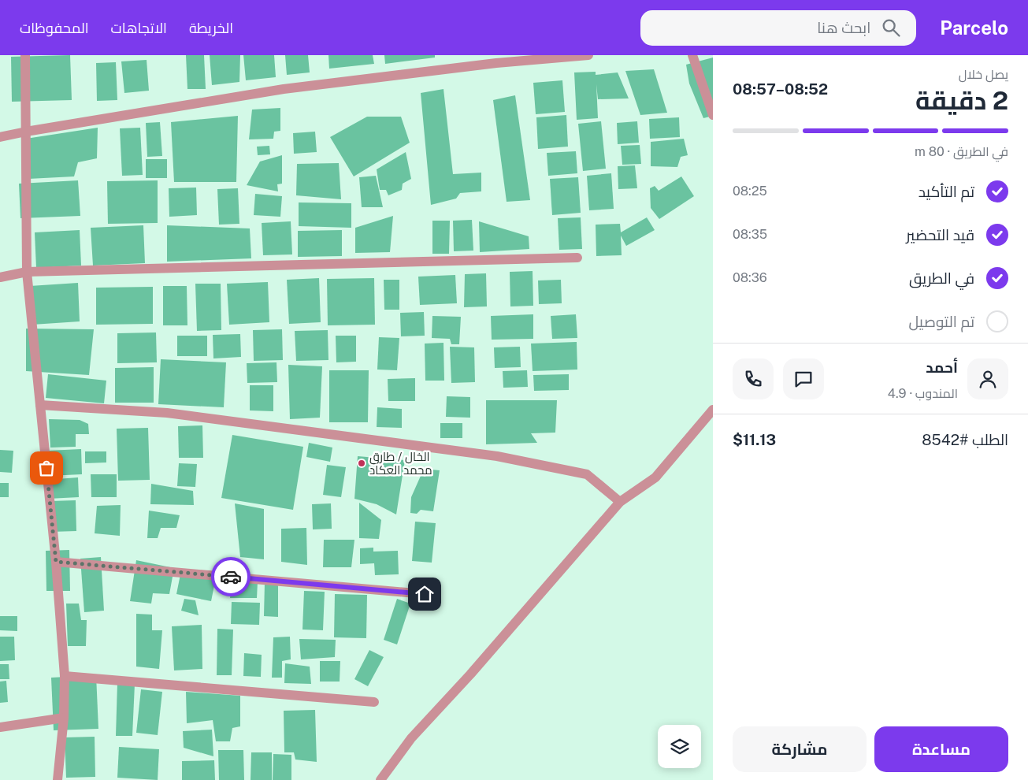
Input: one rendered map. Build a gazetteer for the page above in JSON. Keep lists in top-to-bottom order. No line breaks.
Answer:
{"places":["الخال / طارق محمد العكاد"],"page":{"header":"Parcelo","search":"ابحث هنا","nav":["الخريطة","الاتجاهات","المحفوظات"],"heading":["2 دقيقة","يصل خلال","08:52–08:57"],"panel":["أحمد","المندوب · 4.9","الطلب #8542","$11.13"],"bar":"في الطريق · 80 m","list":[["تم التأكيد","08:25"],["قيد التحضير","08:35"],["في الطريق","08:36"],"تم التوصيل"],"buttons":["مساعدة","مشاركة"]}}
